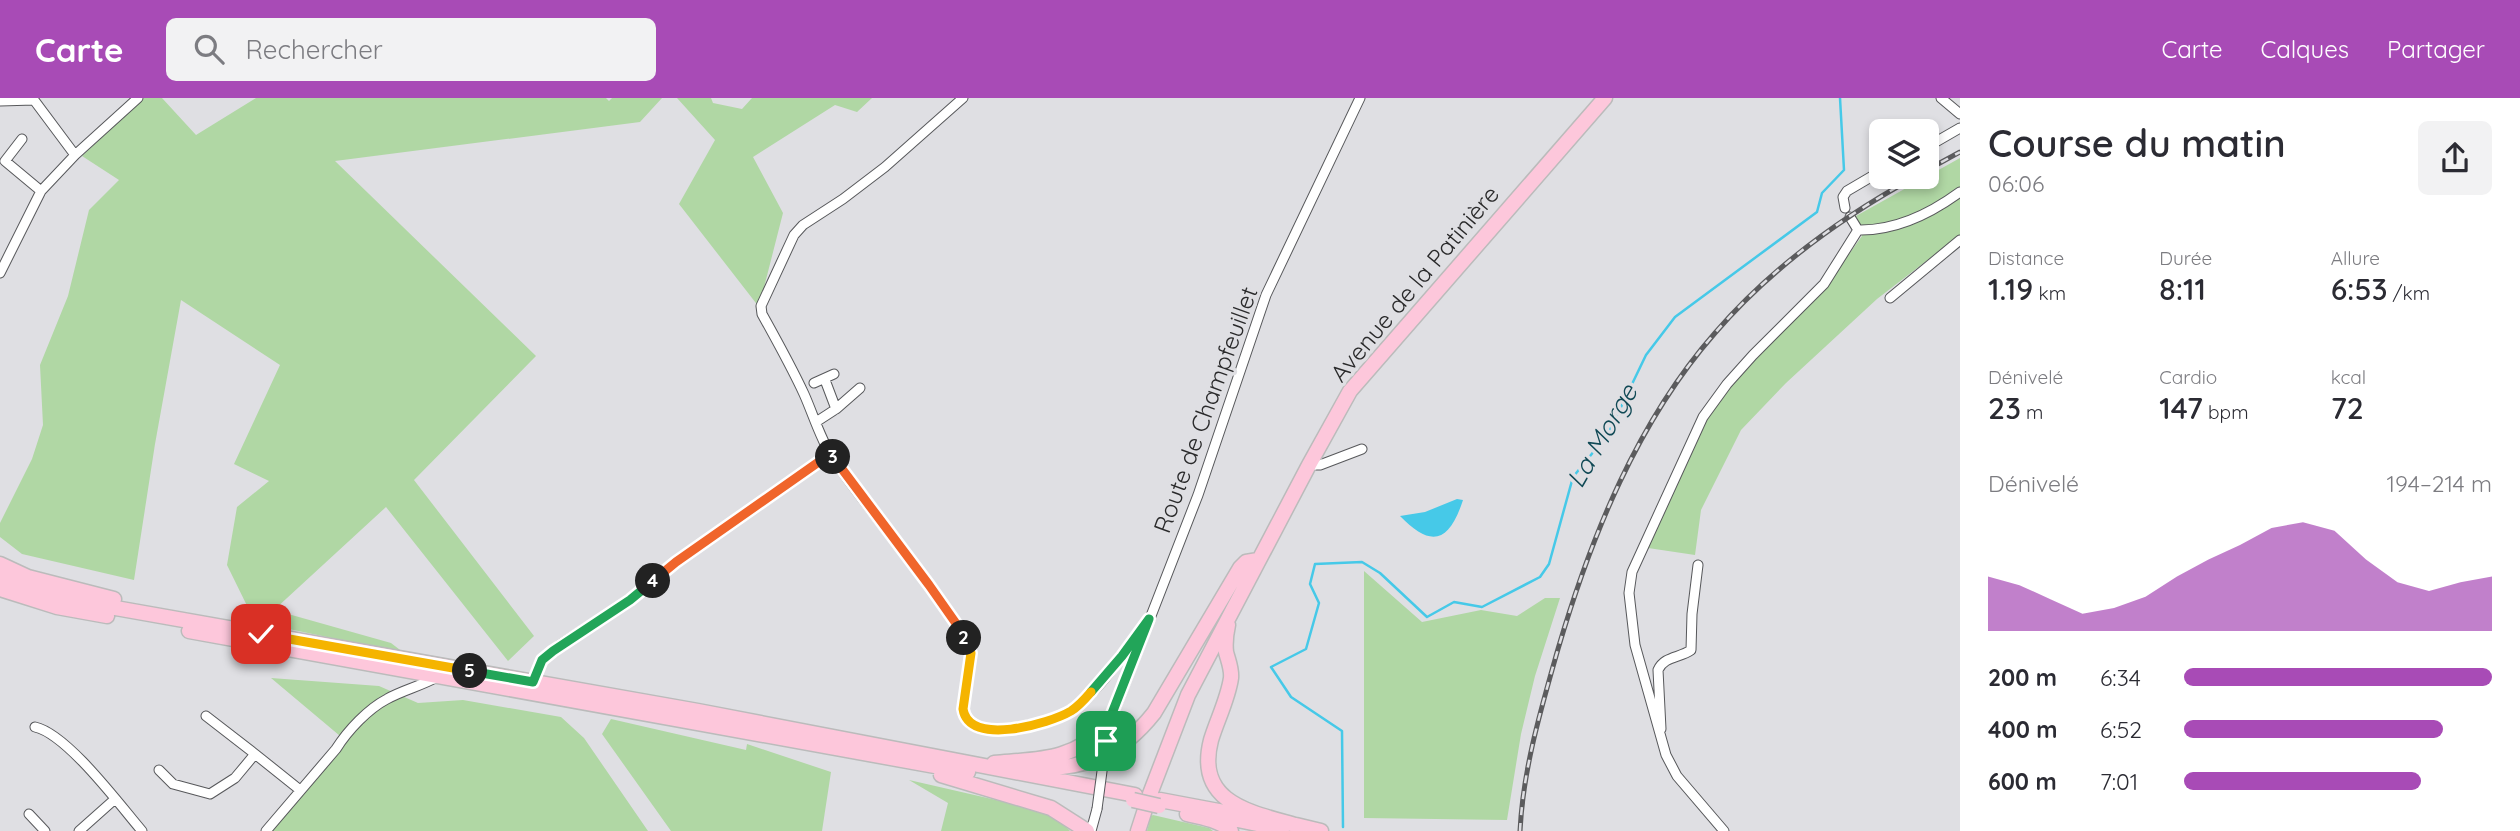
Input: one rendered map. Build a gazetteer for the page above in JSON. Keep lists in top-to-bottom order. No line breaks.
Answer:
{"streets":{"main road":["Avenue de la Patinière"],"street":["Route de Champfeuillet"]},"water":["La Morge"],"page":{"header":"Carte","search":"Rechercher","nav":["Carte","Calques","Partager"],"heading":["Course du matin","06:06"],"stats":[["Distance","1.19 km"],["Durée","8:11"],["Allure","6:53 /km"],["Dénivelé","23 m"],["Cardio","147 bpm"],["kcal","72"]],"pins":["3","4","2","5"],"chart":["Dénivelé","194–214 m"],"list":[{"name":"200 m","note":"6:34"},{"name":"400 m","note":"6:52"},{"name":"600 m","note":"7:01"}]}}
